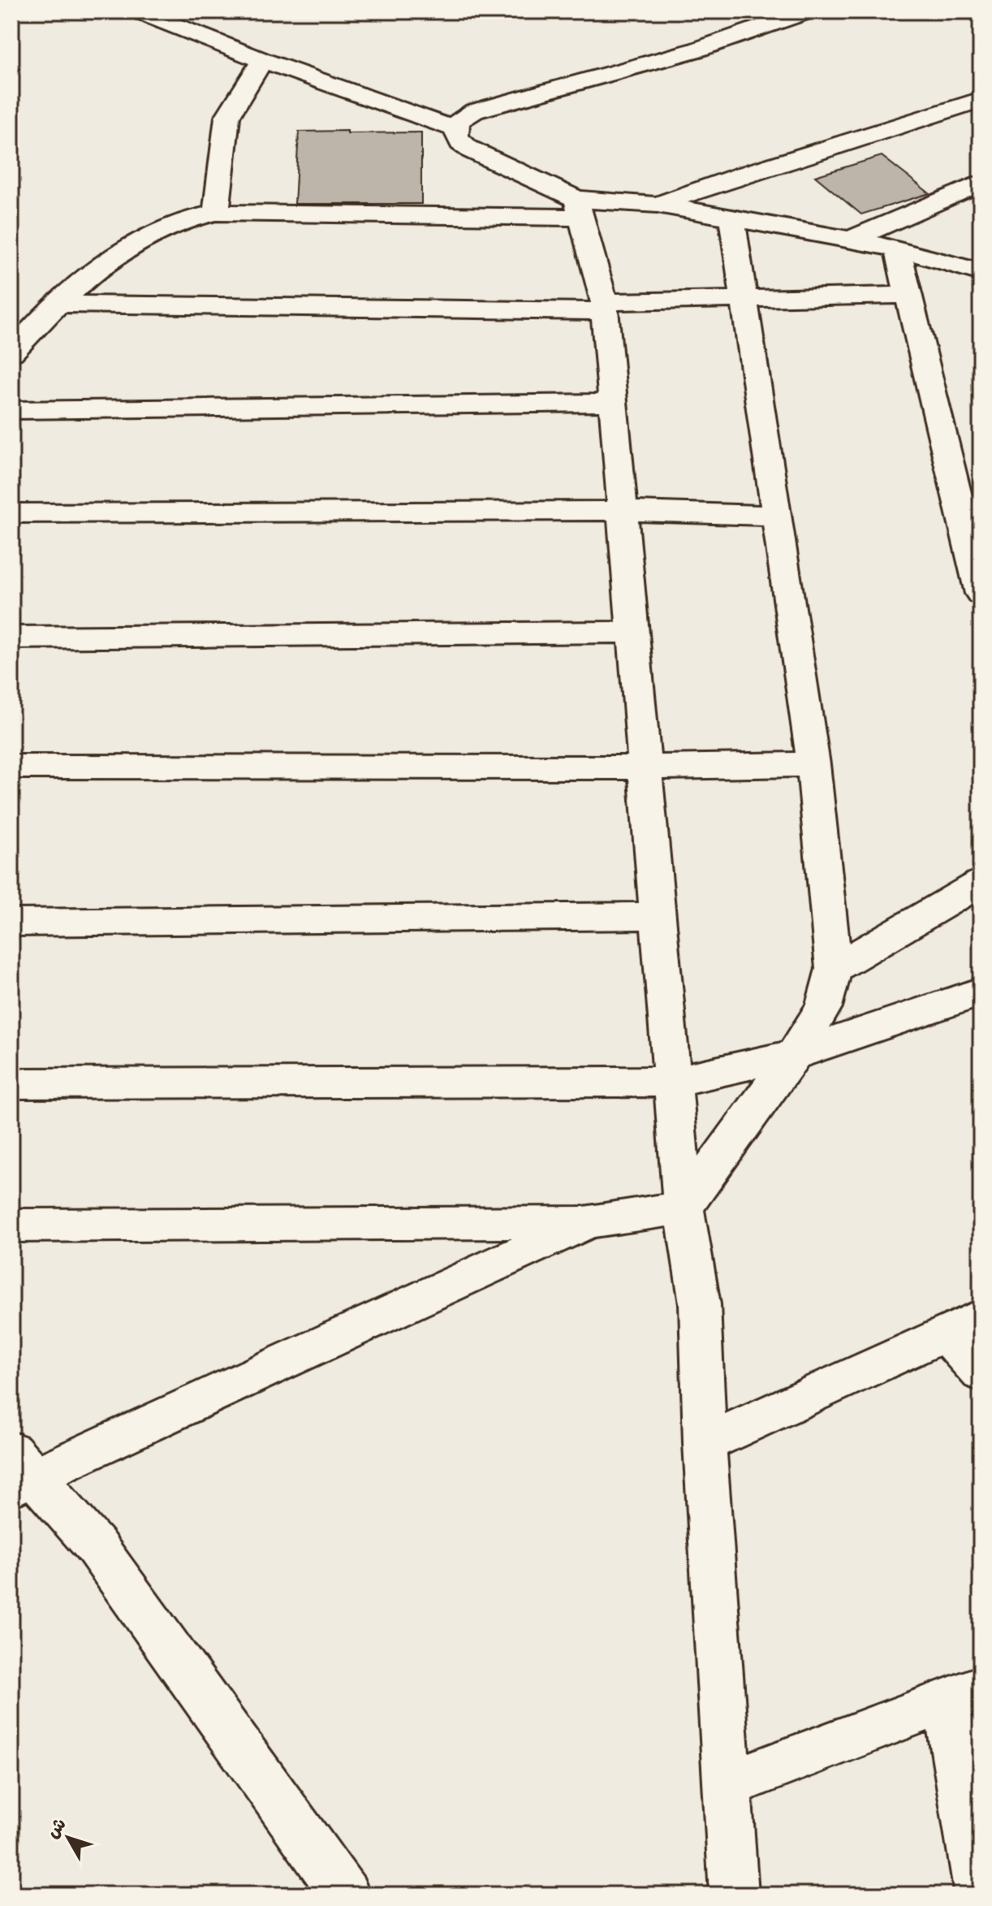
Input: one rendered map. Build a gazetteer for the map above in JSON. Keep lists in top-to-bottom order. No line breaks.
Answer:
{"north":"top left"}
